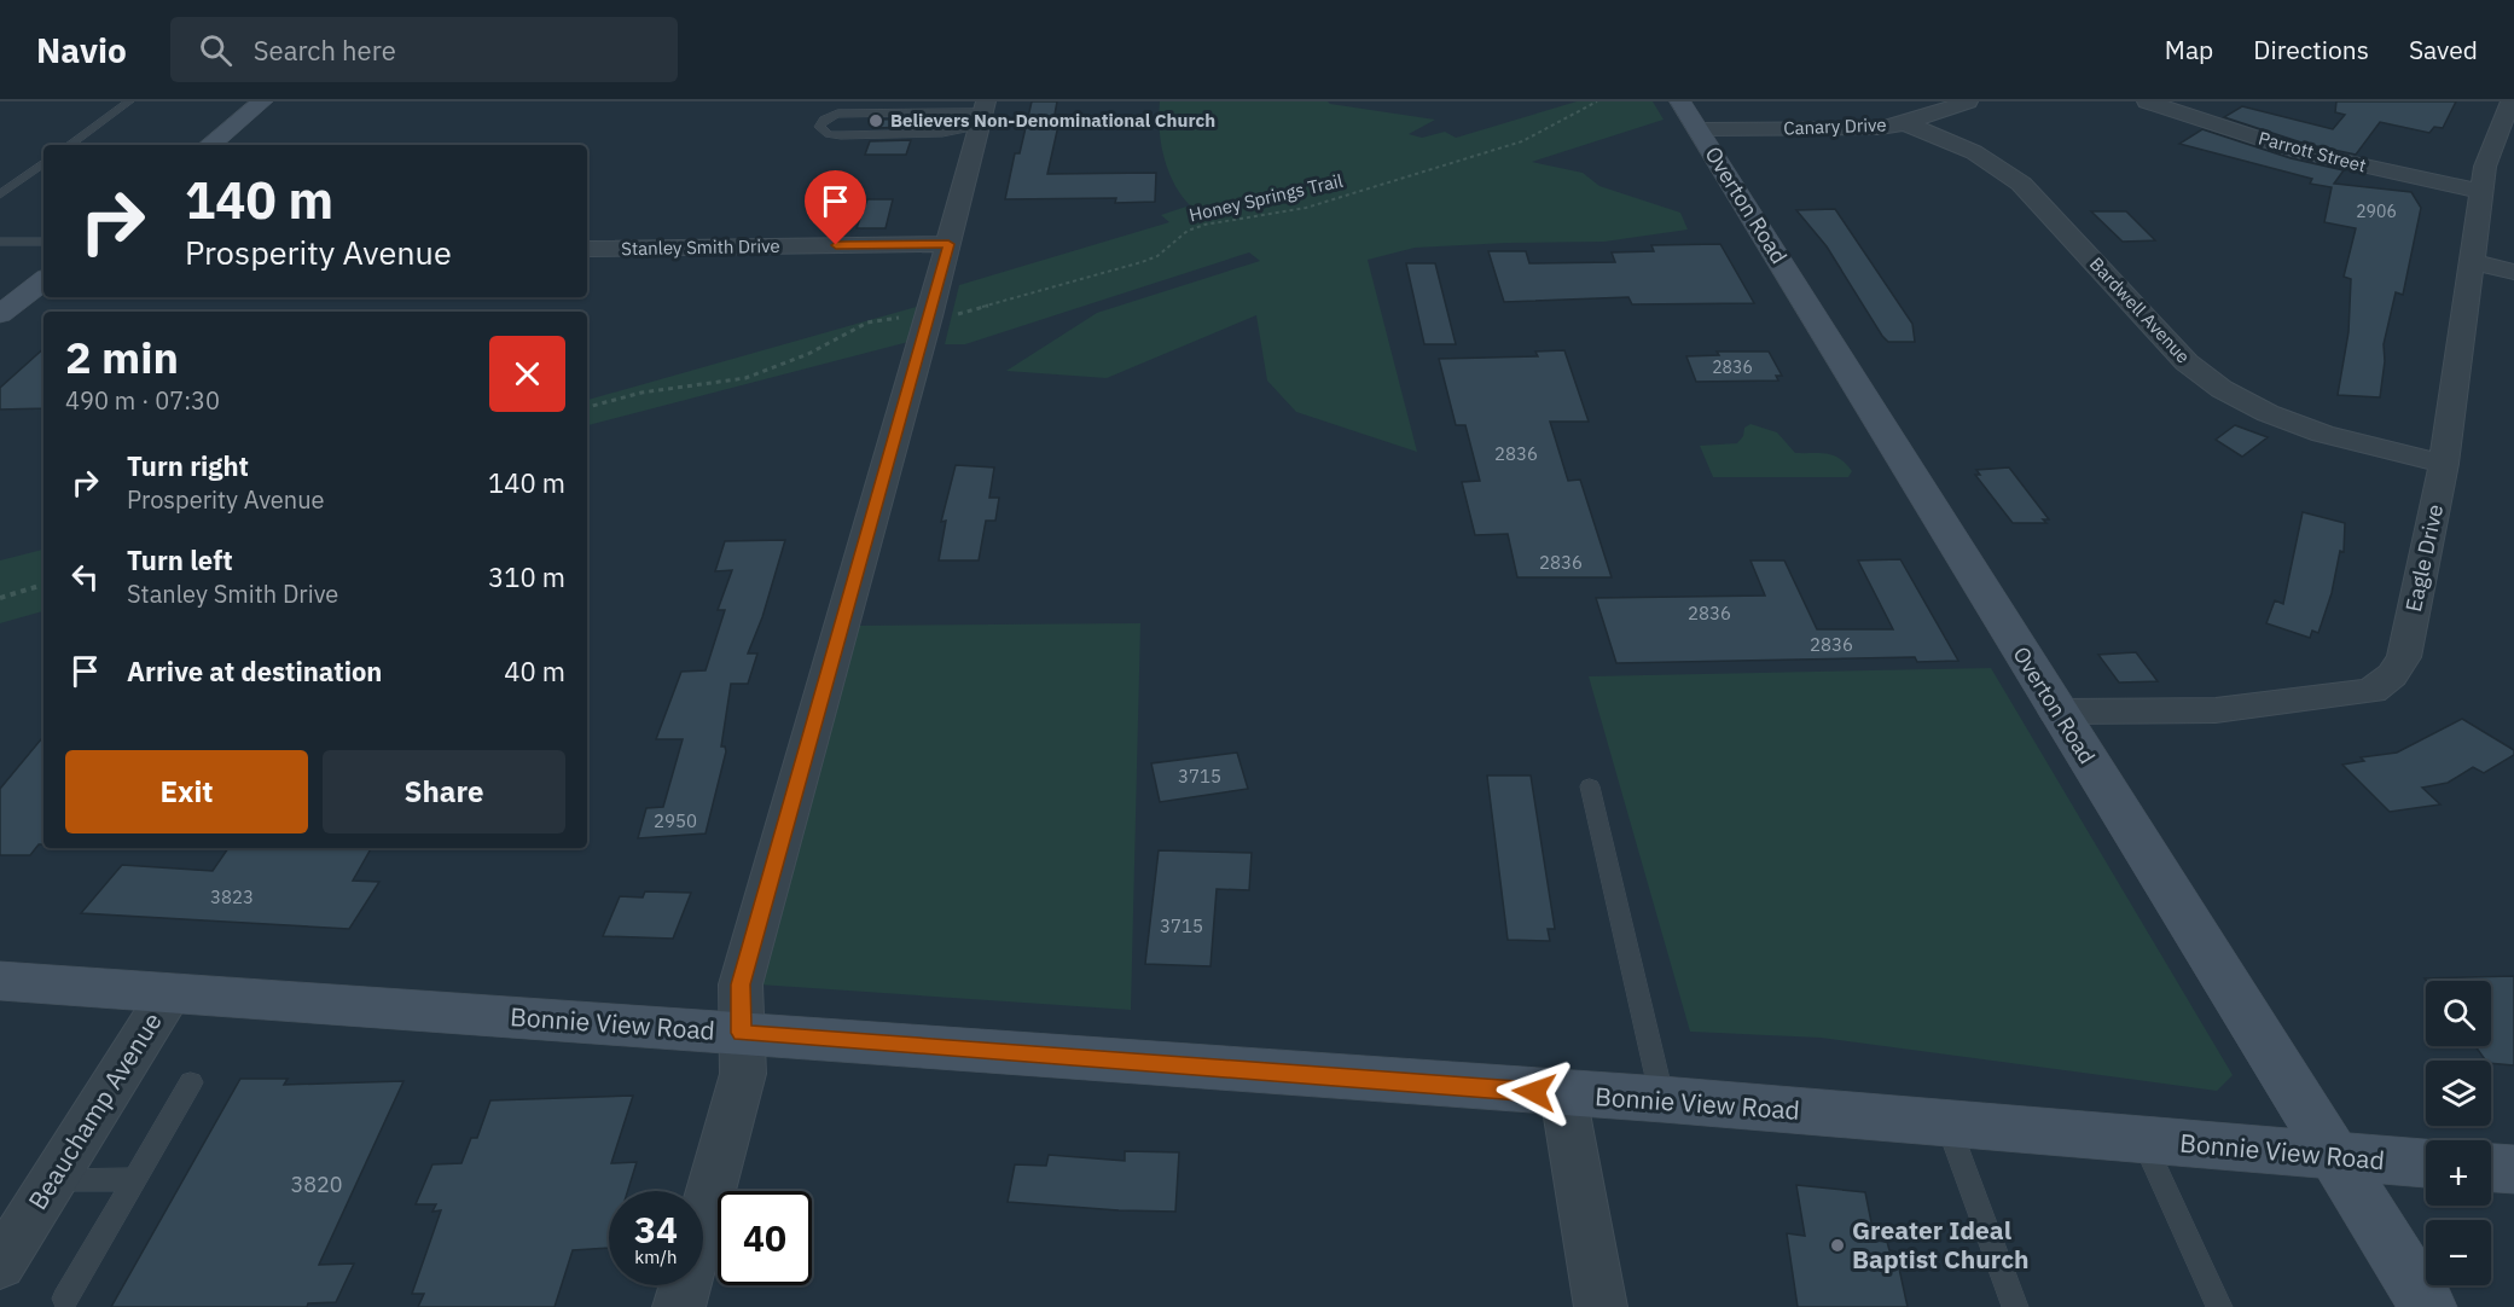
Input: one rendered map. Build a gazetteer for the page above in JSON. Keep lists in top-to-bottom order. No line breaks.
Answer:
{"streets":{"street":["Canary Drive","Parrott Street","Overton Road","Stanley Smith Drive","Bardwell Avenue","Eagle Drive","Bonnie View Road","Beauchamp Avenue"],"path":["Honey Springs Trail"]},"crossings":[["Canary Drive","Overton Road"],["Canary Drive","Bardwell Avenue"],["Parrott Street","Eagle Drive"],["Overton Road","Eagle Drive"],["Overton Road","Bonnie View Road"],["Bardwell Avenue","Eagle Drive"],["Bonnie View Road","Beauchamp Avenue"]],"places":["Believers Non-Denominational Church","Greater Ideal Baptist Church"],"house_numbers":["2906","2836","2836","2836","2836","2836","3715","2950","3823","3715","3820"],"page":{"header":"Navio","search":"Search here","nav":["Map","Directions","Saved"],"turn":["140 m","Prosperity Avenue"],"heading":["2 min","490 m · 07:30"],"list":[{"name":"Turn right","note":"Prosperity Avenue","value":"140 m"},{"name":"Turn left","note":"Stanley Smith Drive","value":"310 m"},{"name":"Arrive at destination","value":"40 m"}],"buttons":["Exit","Share"],"map_buttons":["+","−"],"speed":"34 km/h","limit":"40"}}
